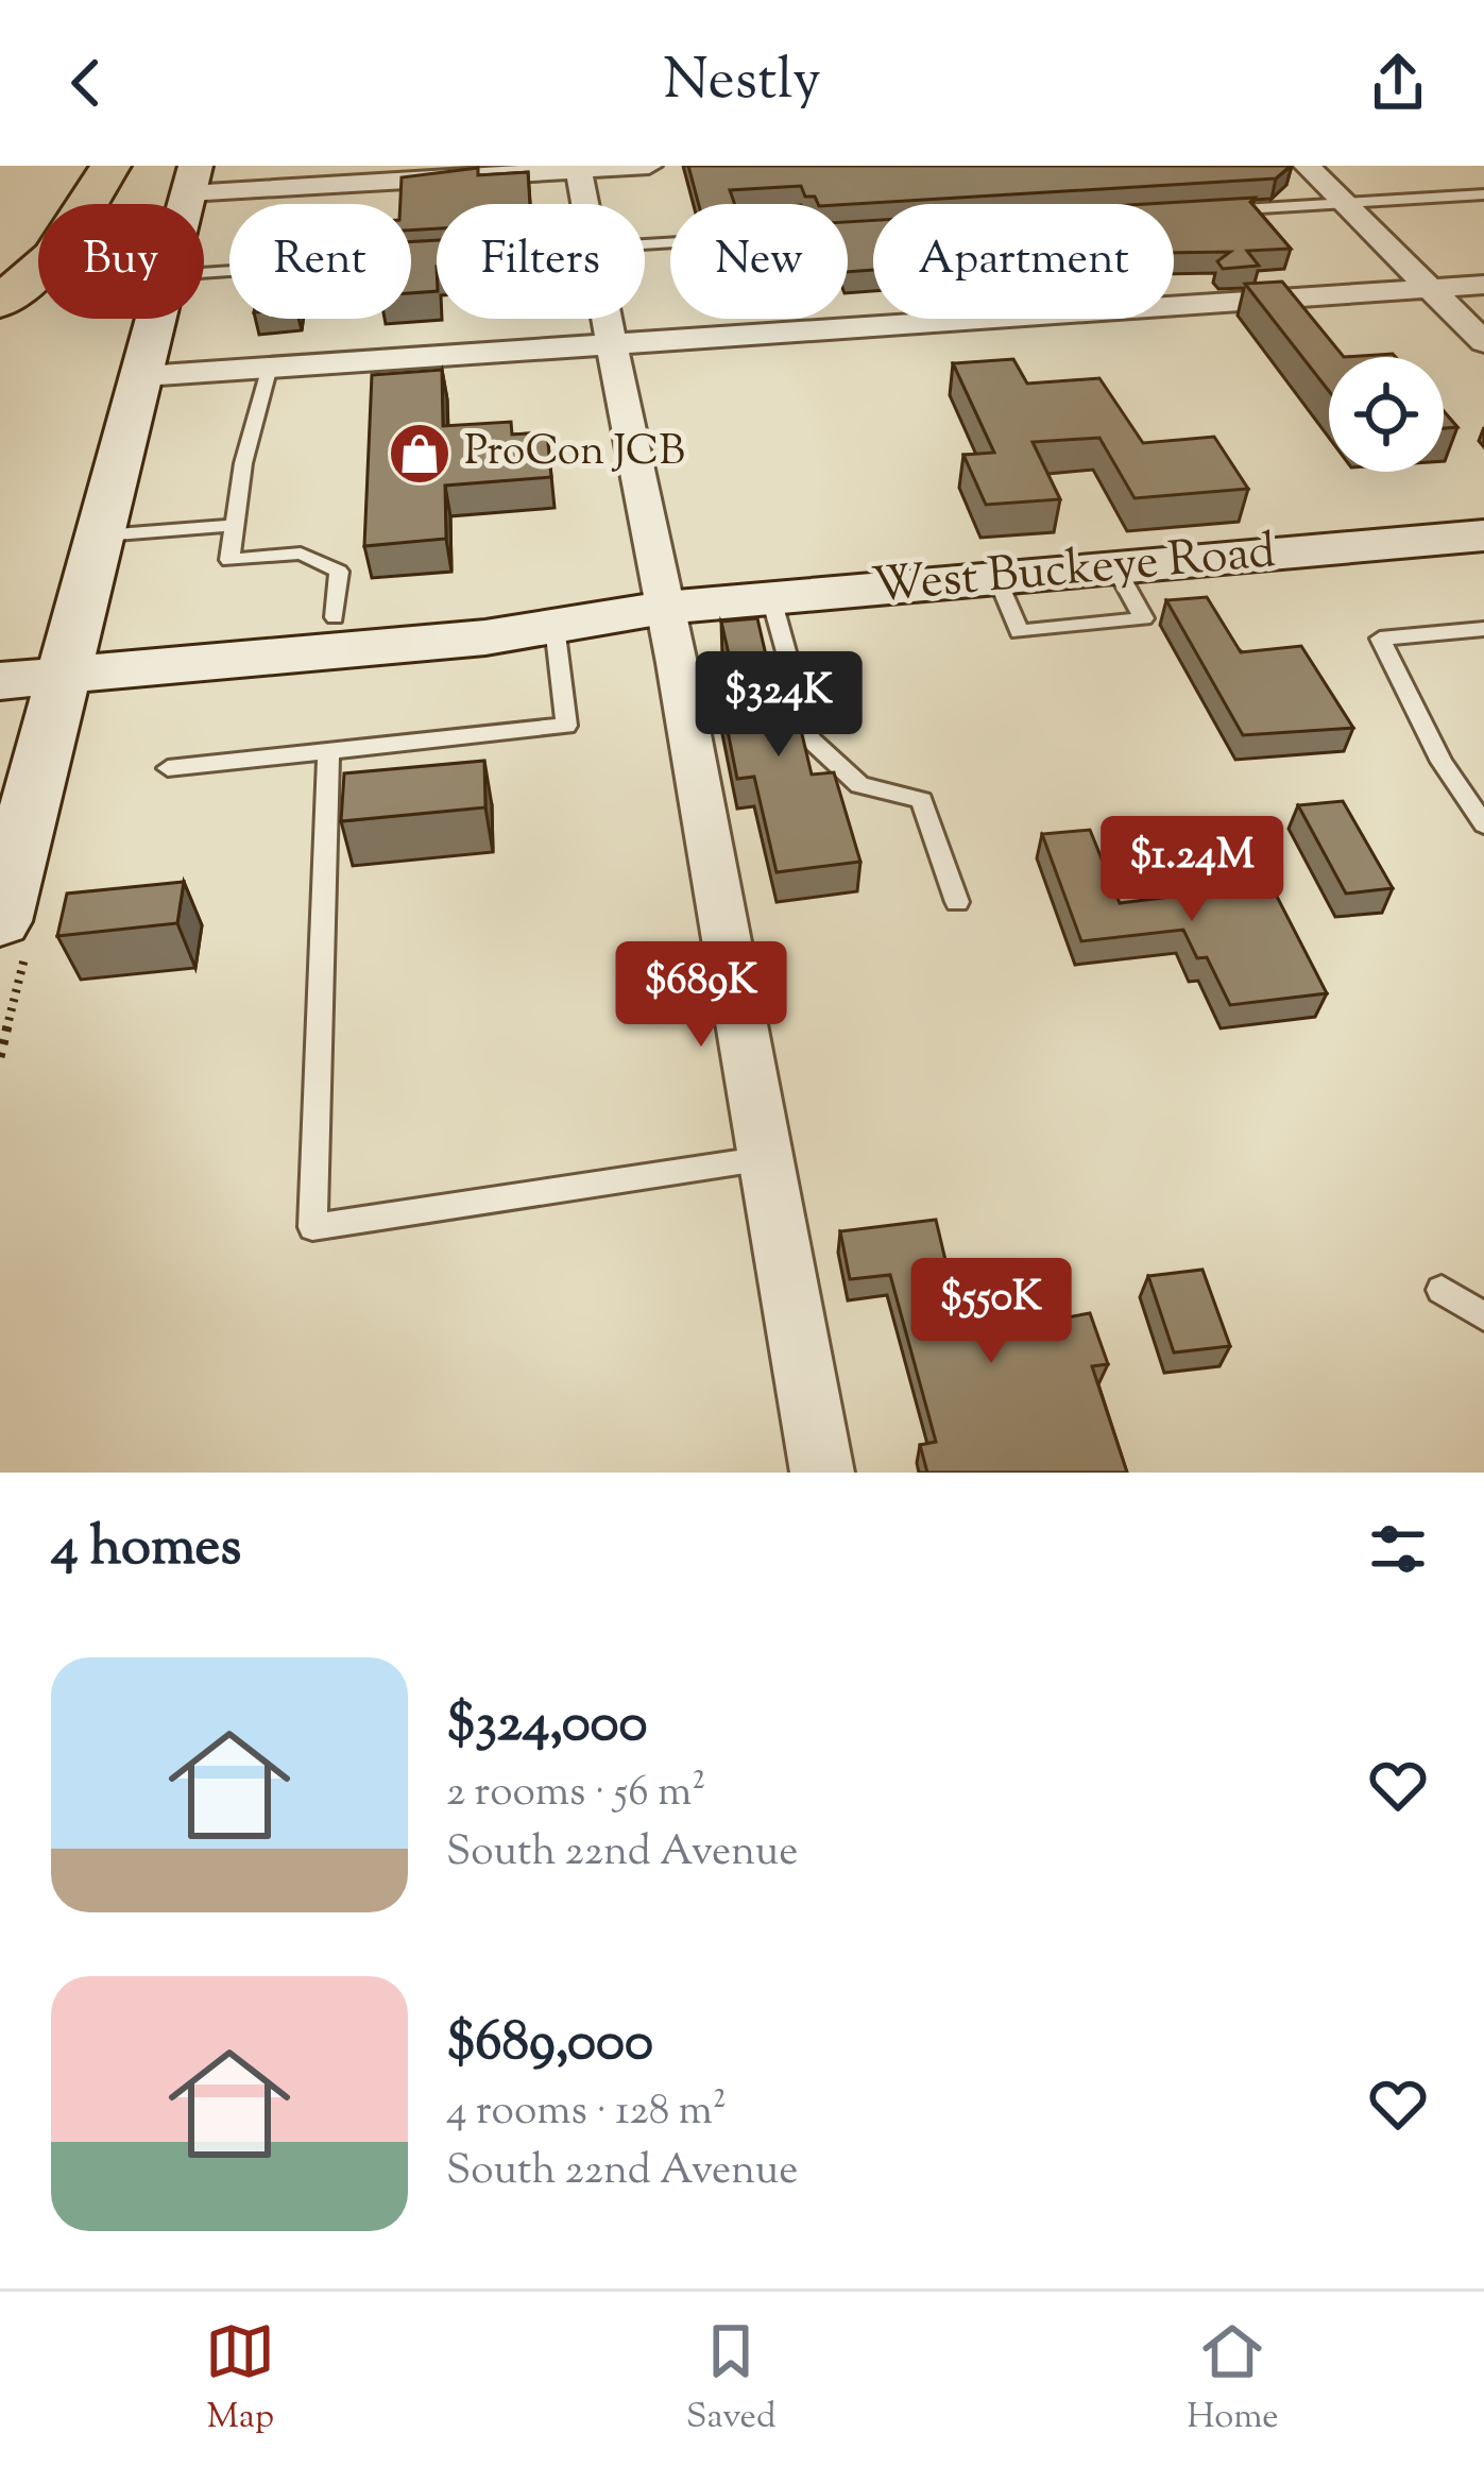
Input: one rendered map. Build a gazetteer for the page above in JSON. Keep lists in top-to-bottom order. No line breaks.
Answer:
{"streets":{"main road":["West Buckeye Road"]},"places":{"shop":["ProCon JCB"]},"page":{"header":"Nestly","chip":["Buy","Rent","Filters","New","Apartment"],"price":["$324K","$1.24M","$689K","$550K"],"heading":"4 homes","list":[{"name":"$324,000","note":"2 rooms · 56 m² · South 22nd Avenue"},{"name":"$689,000","note":"4 rooms · 128 m² · South 22nd Avenue"}],"tabs":["Map","Saved","Home"]}}
